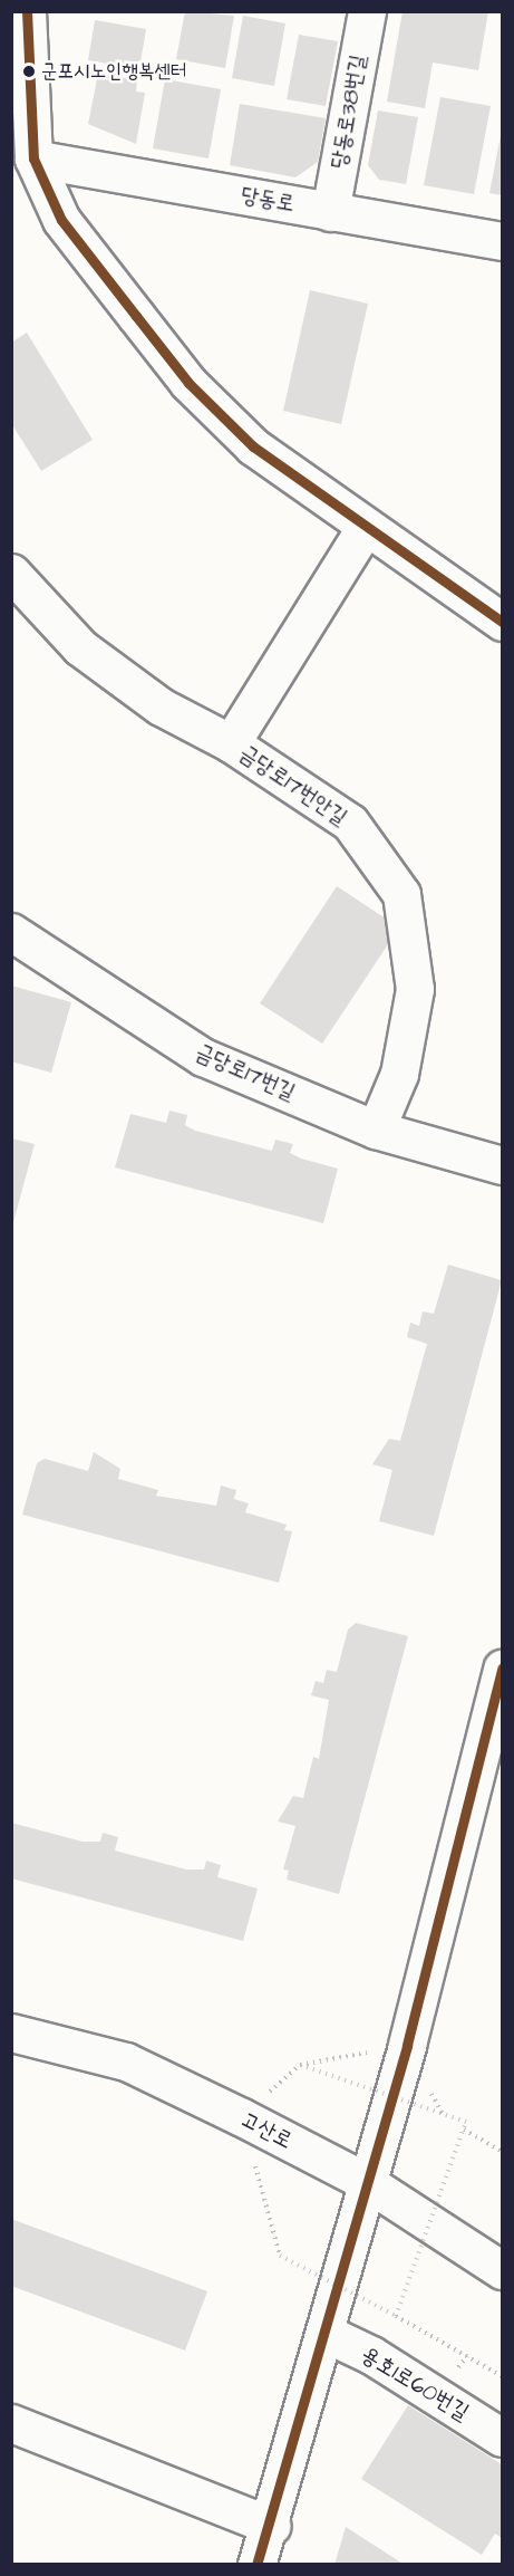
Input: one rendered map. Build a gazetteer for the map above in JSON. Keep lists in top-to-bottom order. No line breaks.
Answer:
{"streets":{"street":["당동로38번길","당동로","금당로17번안길","금당로17번길","고산로","용호1로60번길"]},"crossings":[["당동로38번길","당동로"],["금당로17번안길","금당로17번길"]],"places":["군포시노인행복센터"]}
